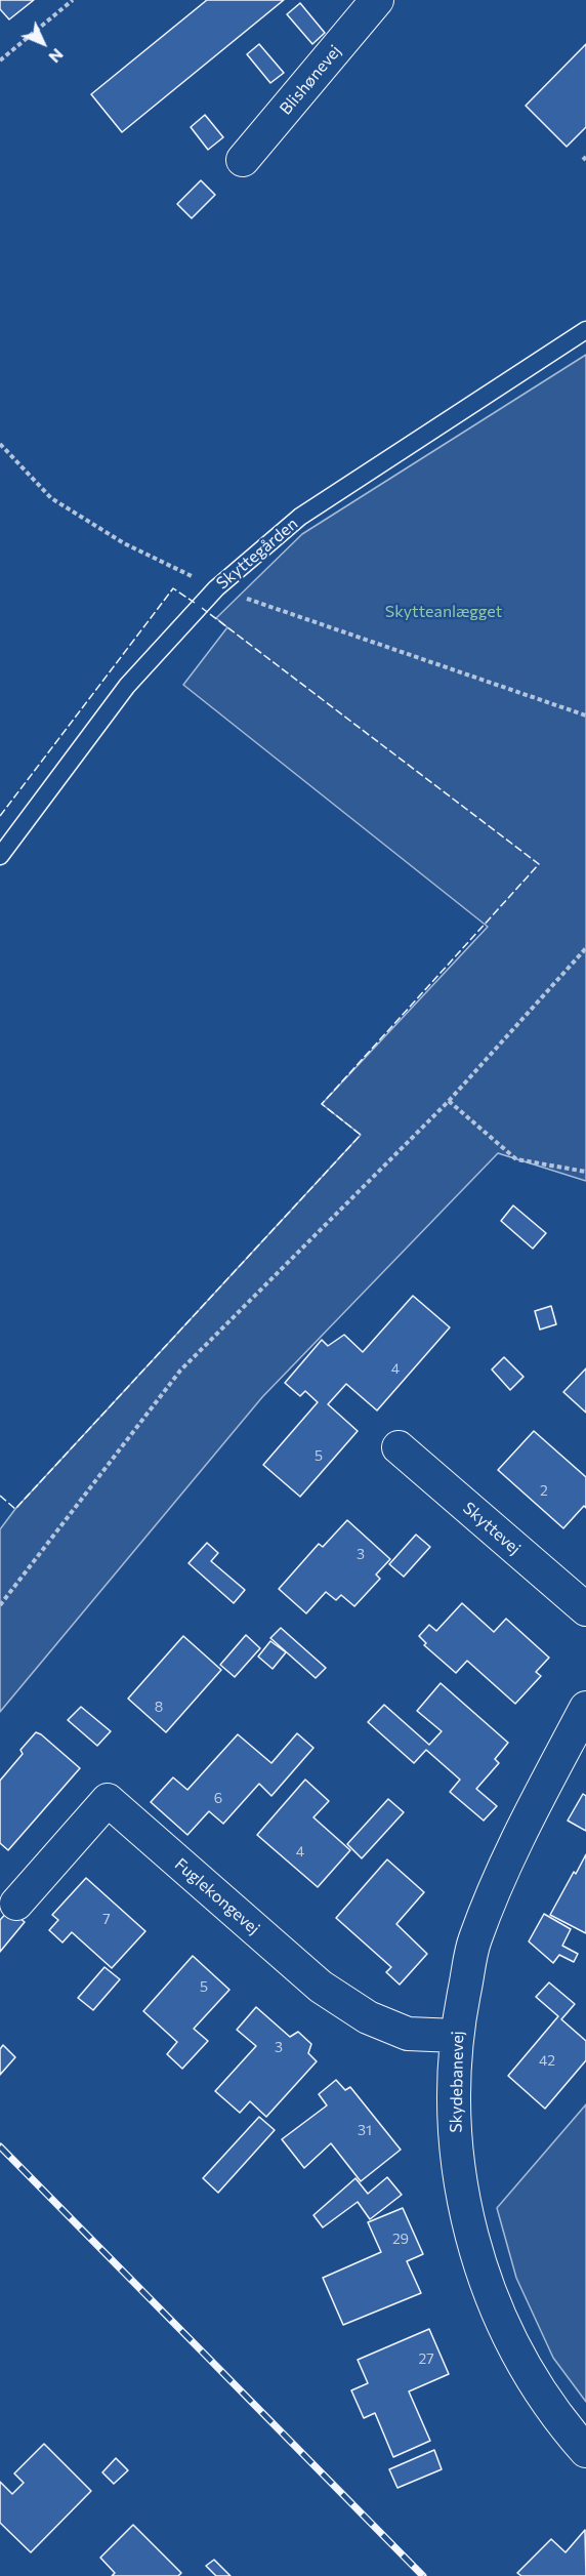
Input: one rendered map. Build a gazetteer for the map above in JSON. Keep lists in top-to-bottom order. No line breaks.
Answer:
{"streets":{"street":["Blishønevej","Skyttevej","Fuglekongevej","Skydebanevej"],"lane":["Skyttegården"]},"crossings":[["Fuglekongevej","Skydebanevej"]],"parks":["Skytteanlægget"],"house_numbers":["4","5","2","3","8","6","4","7","5","3","42","31","29","27"],"north":"bottom right"}
